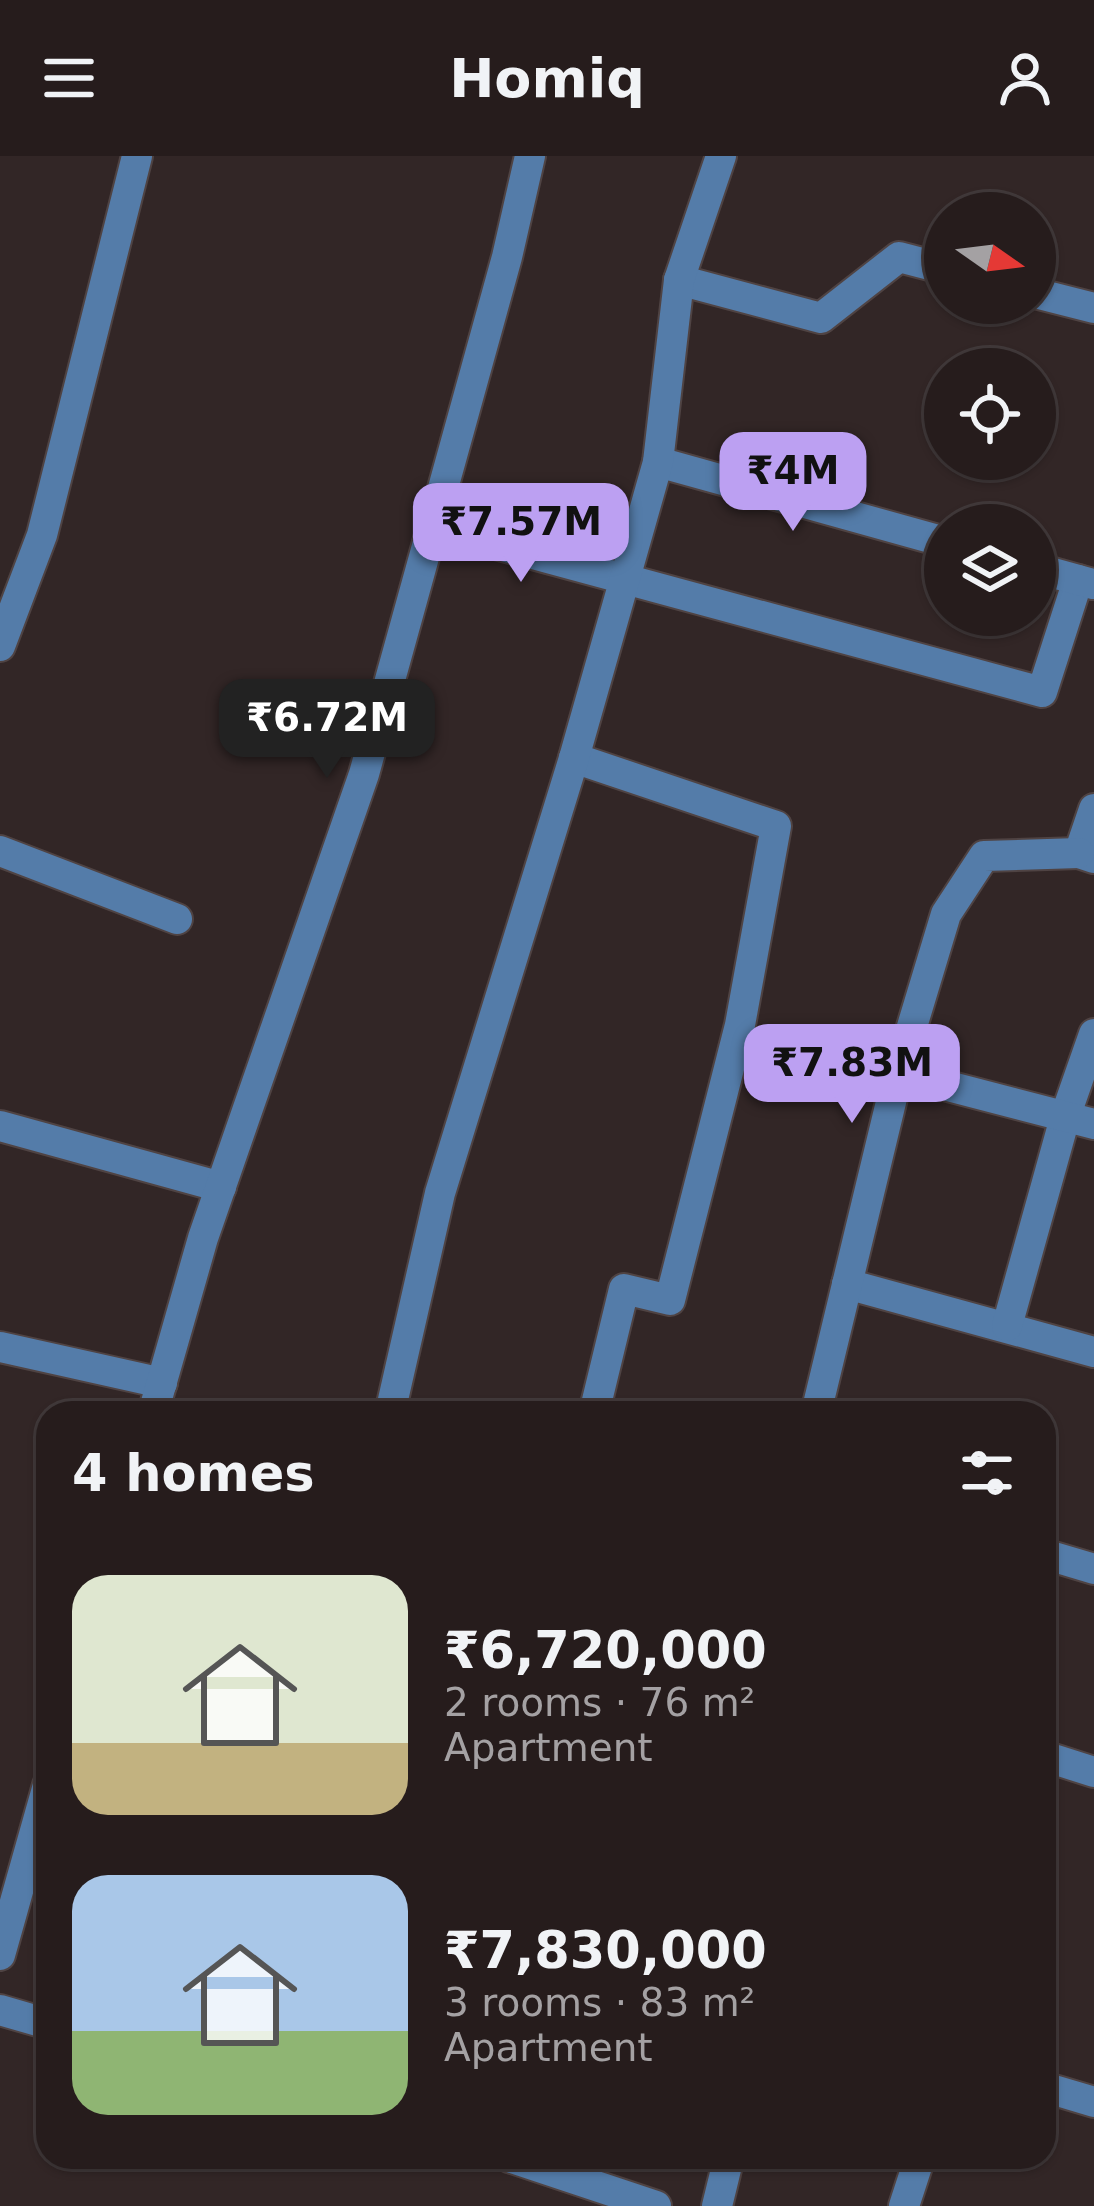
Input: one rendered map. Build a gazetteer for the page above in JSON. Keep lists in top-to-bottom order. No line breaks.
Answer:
{"north":"right","page":{"header":"Homiq","price":["₹4M","₹7.57M","₹6.72M","₹7.83M"],"heading":"4 homes","list":[{"name":"₹6,720,000","note":"2 rooms · 76 m² · Apartment"},{"name":"₹7,830,000","note":"3 rooms · 83 m² · Apartment"}]}}
